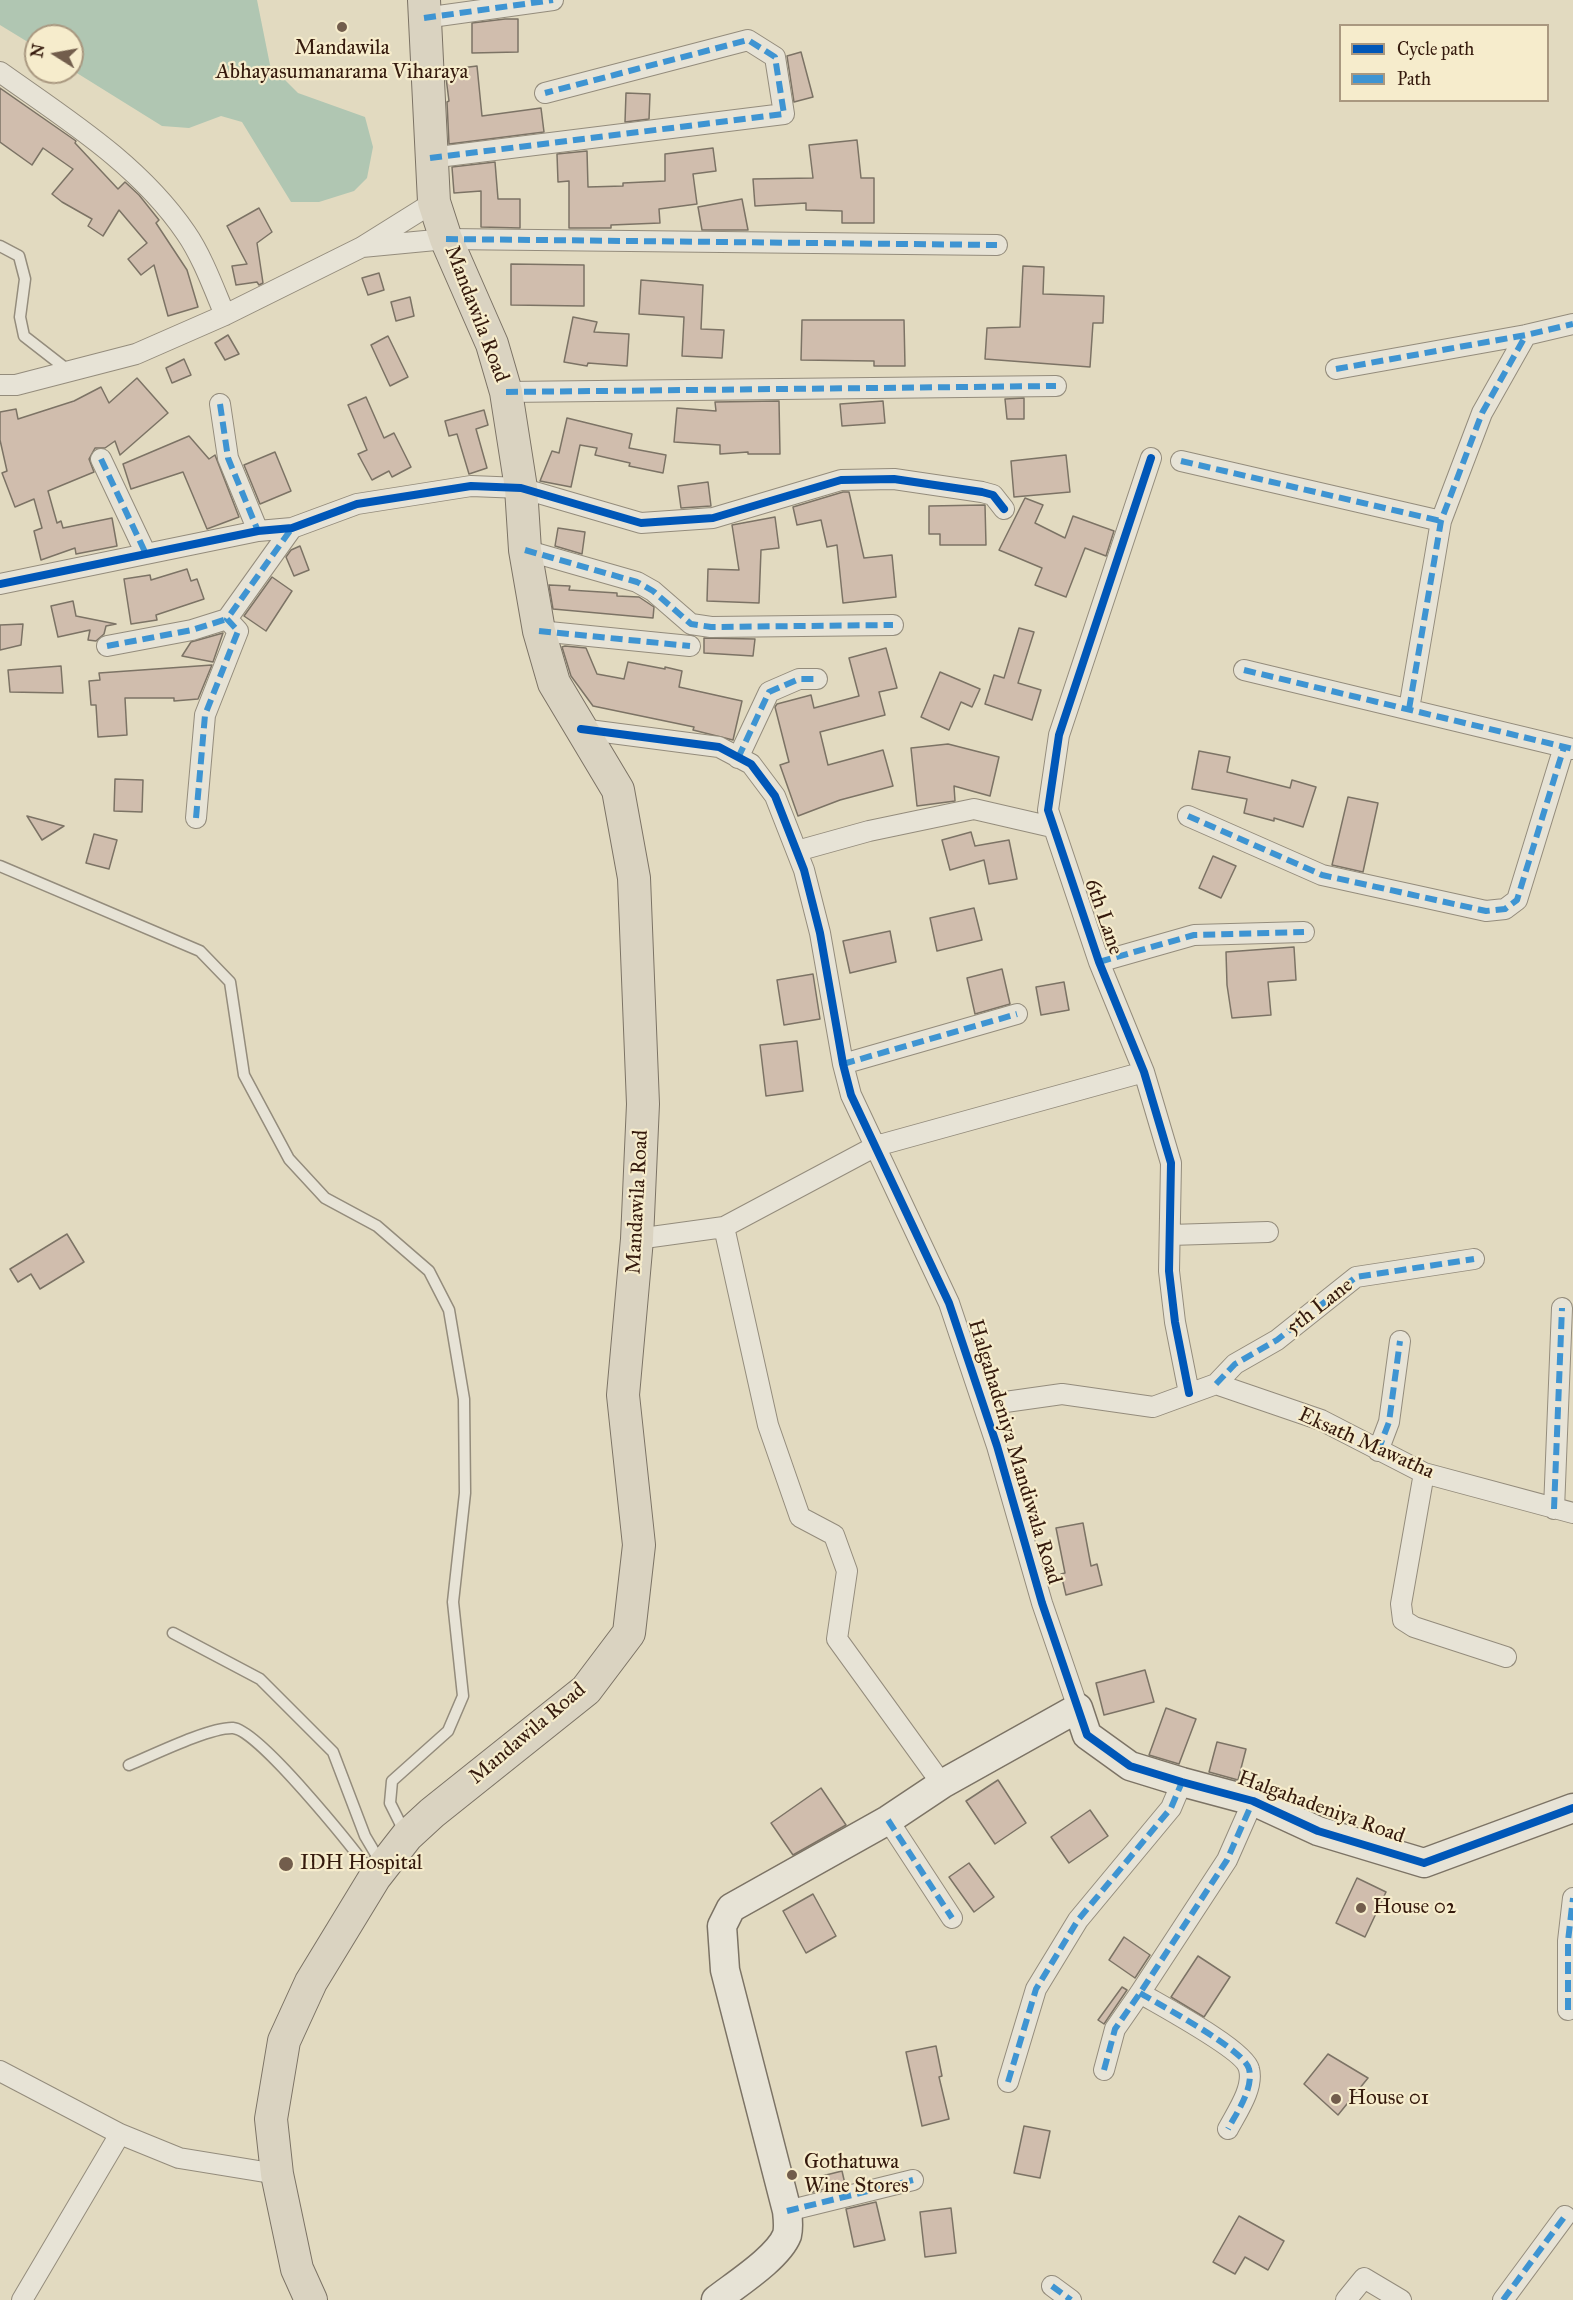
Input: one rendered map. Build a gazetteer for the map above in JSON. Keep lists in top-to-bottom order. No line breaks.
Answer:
{"streets":{"main road":["Mandawila Road"],"street":["6th Lane","5th Lane","Eksath Mawatha","Halgahadeniya Mandiwala Road","Halgahadeniya Road"]},"crossings":[["Mandawila Road","Halgahadeniya Mandiwala Road"],["5th Lane","Eksath Mawatha"],["Halgahadeniya Mandiwala Road","Halgahadeniya Road"]],"places":["Mandawila Abhayasumanarama Viharaya","IDH Hospital","House 02","House 01","Gothatuwa Wine Stores"],"legend":["Cycle path","Path"],"north":"left"}
